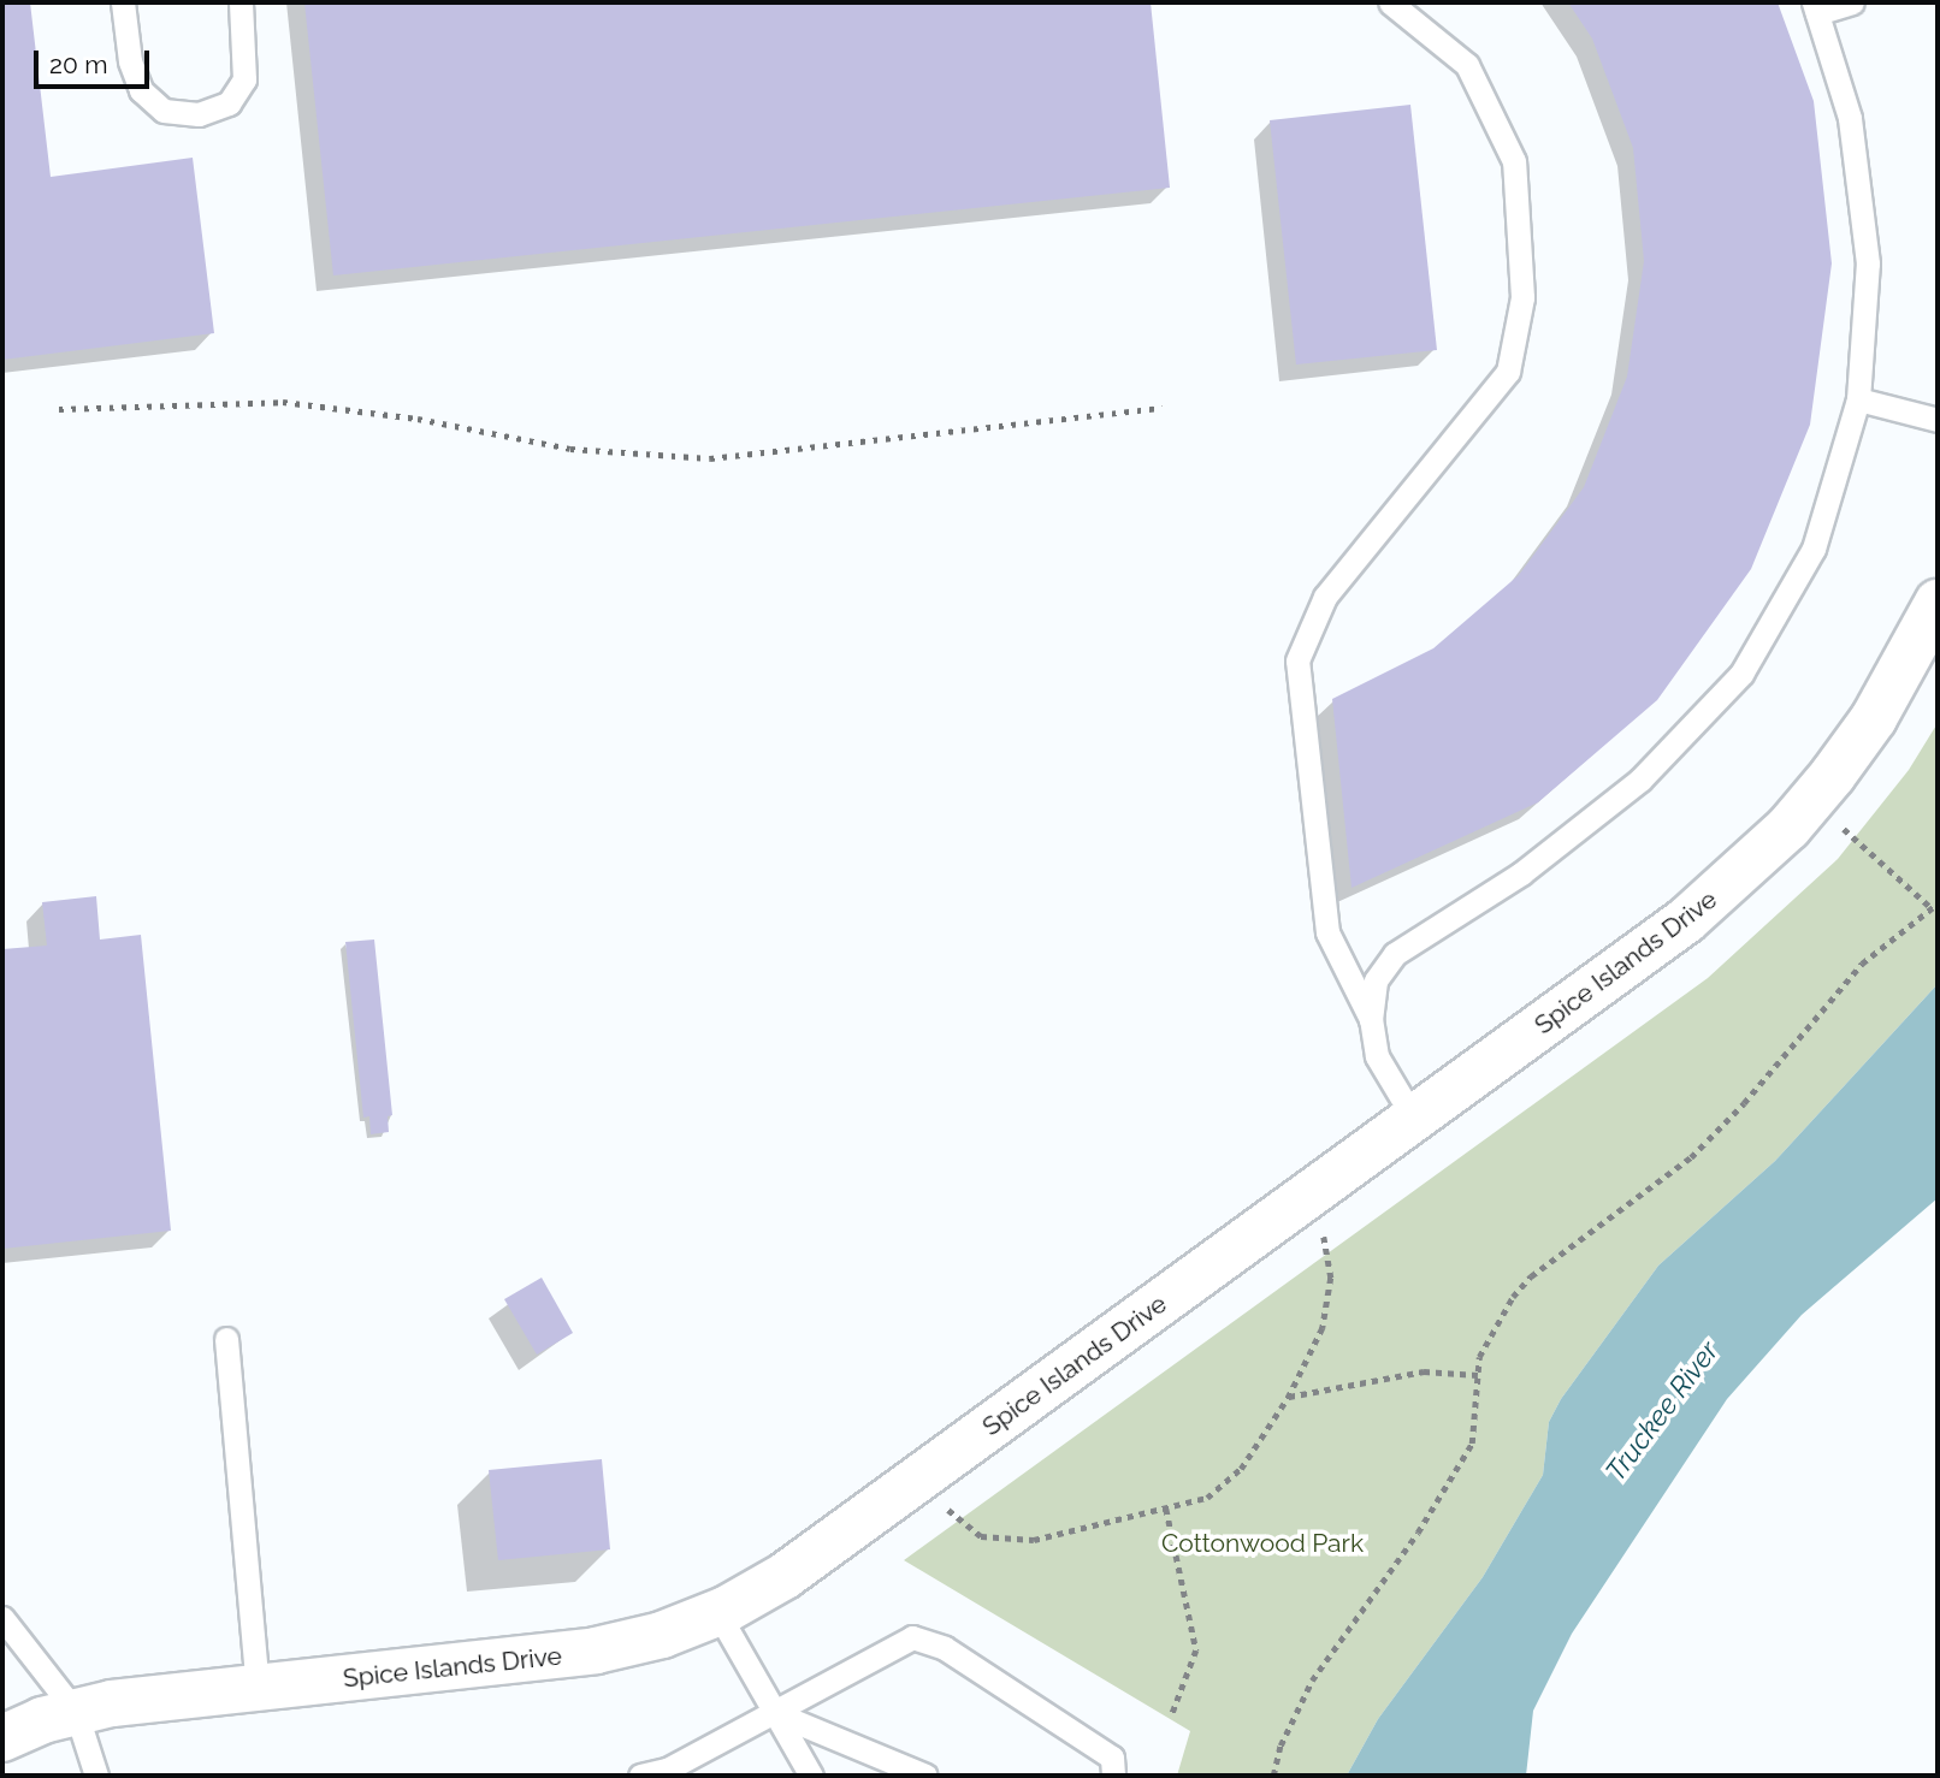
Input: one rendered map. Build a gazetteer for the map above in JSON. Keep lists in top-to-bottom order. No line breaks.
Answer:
{"streets":{"street":["Spice Islands Drive"]},"water":["Truckee River"],"parks":["Cottonwood Park"],"scale_bar":"20 m"}
